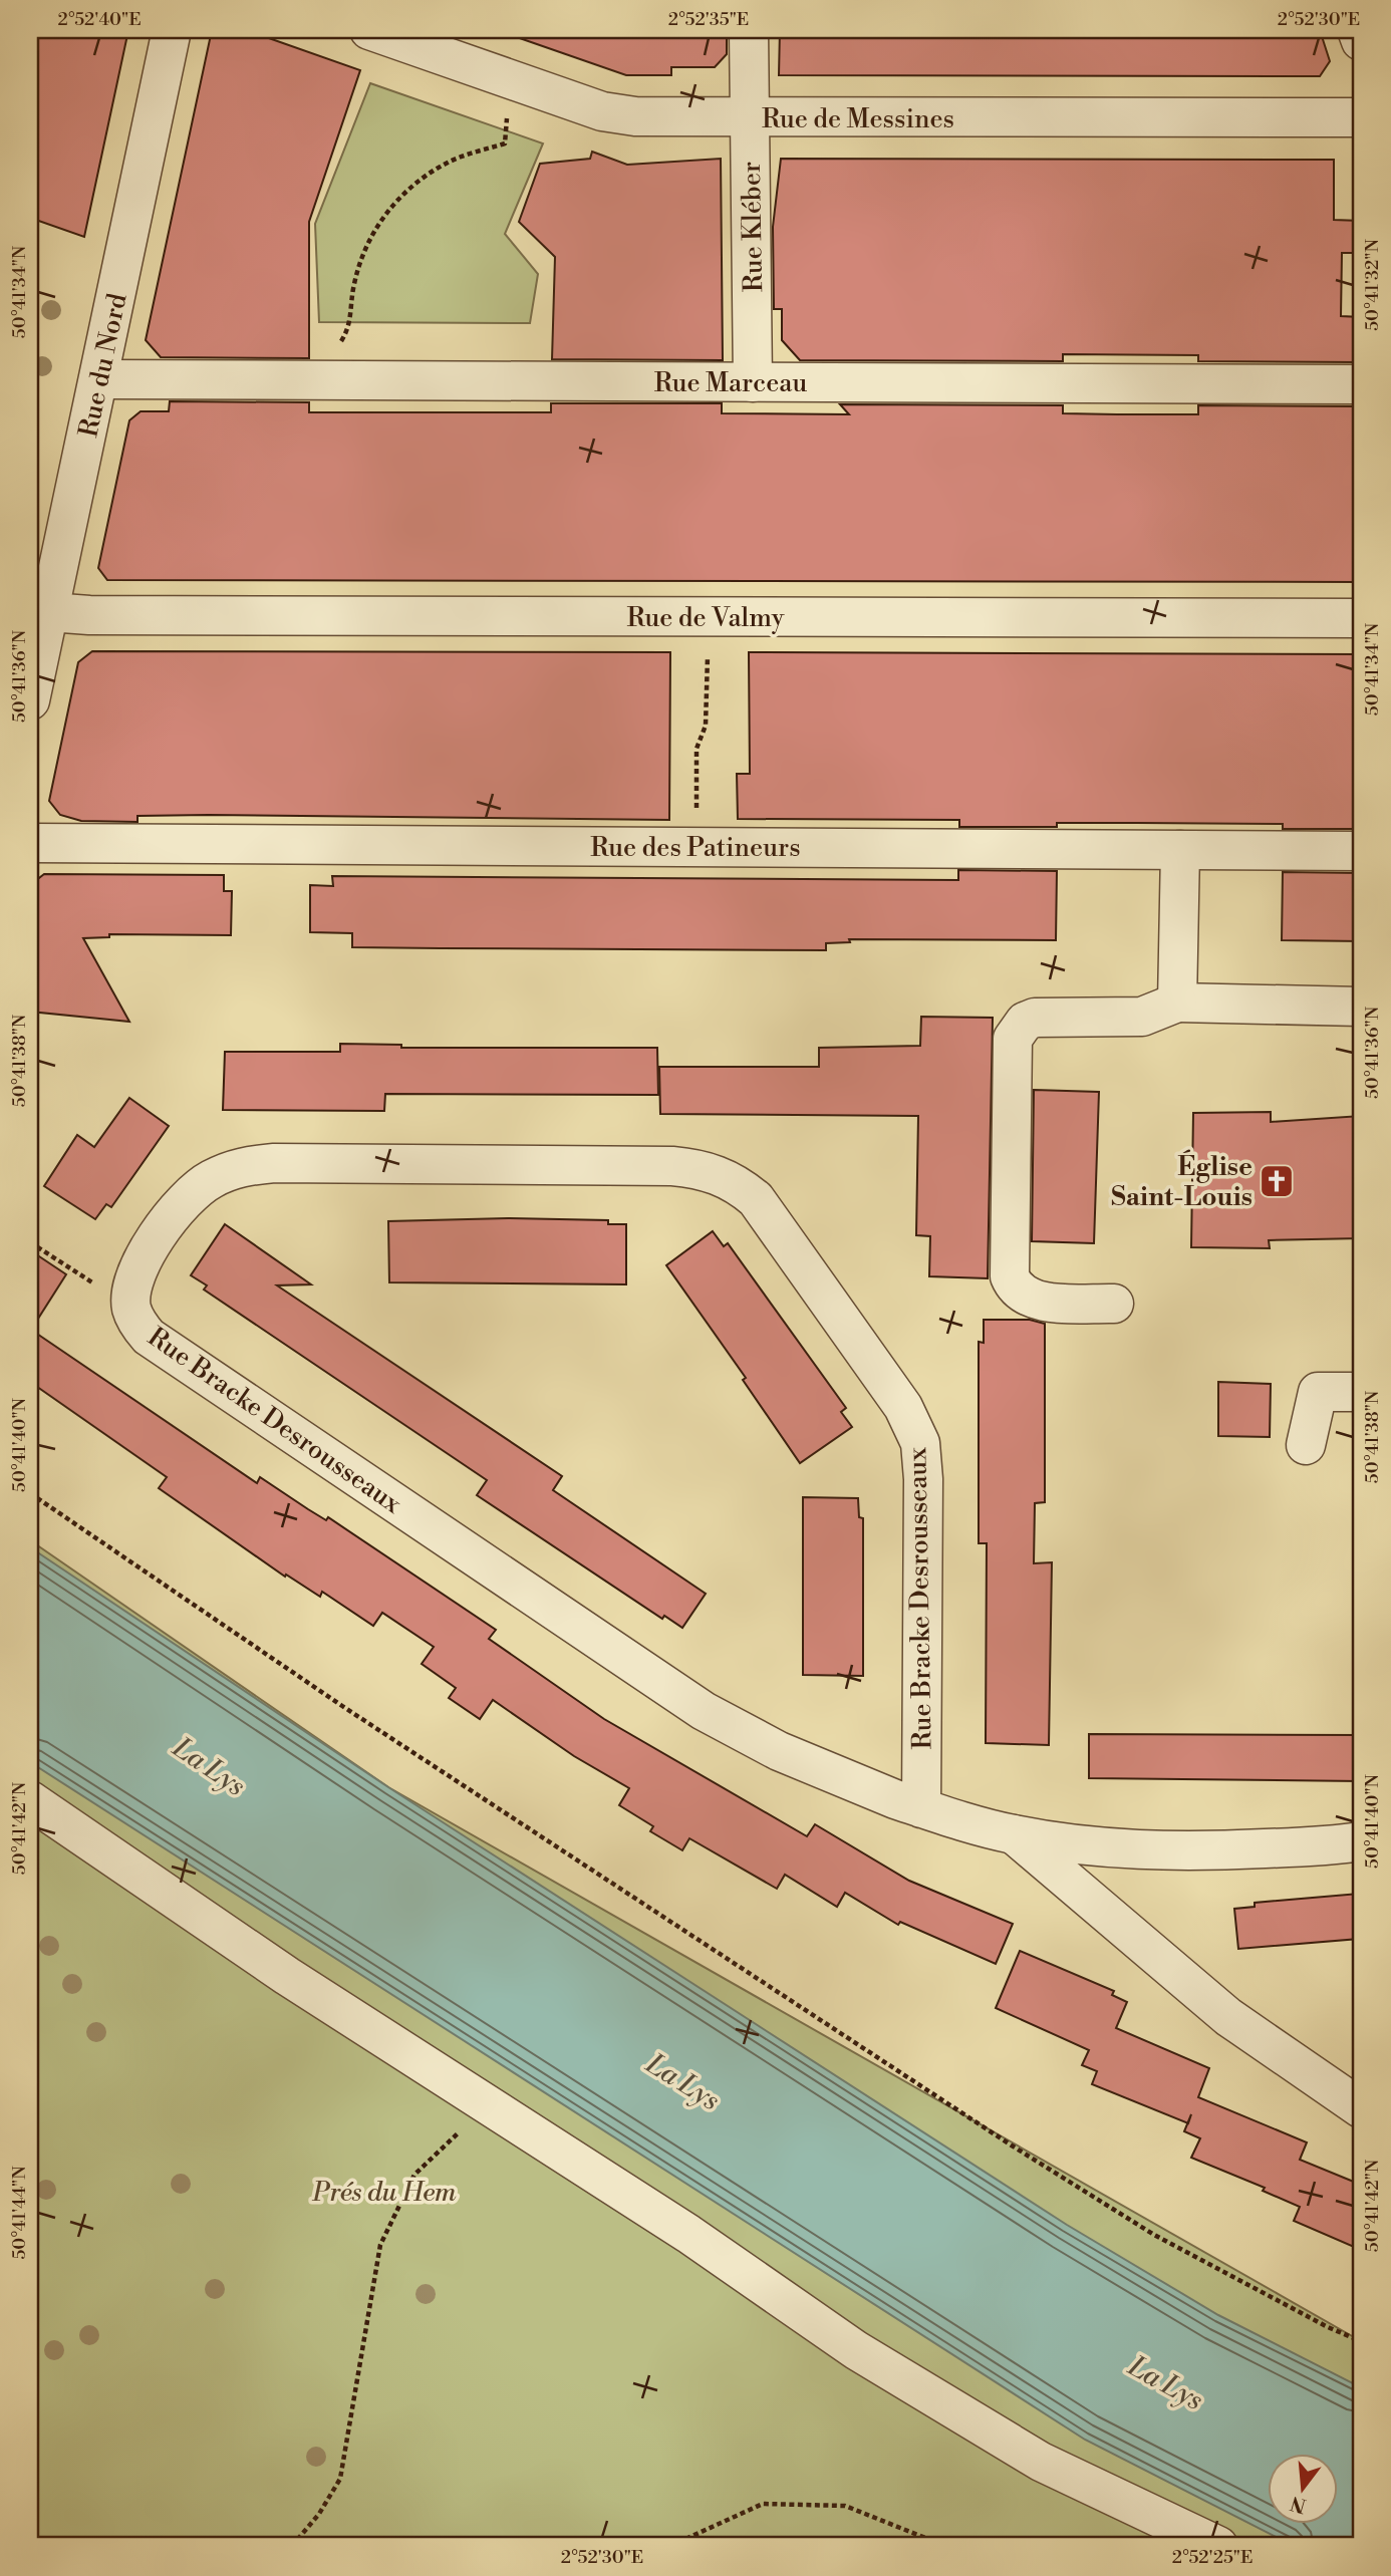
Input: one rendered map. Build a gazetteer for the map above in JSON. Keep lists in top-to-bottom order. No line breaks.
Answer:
{"streets":{"street":["Rue de Messines","Rue Kléber","Rue du Nord","Rue Marceau","Rue de Valmy","Rue des Patineurs","Rue Bracke Desrousseaux"]},"crossings":[["Rue de Messines","Rue Kléber"],["Rue Kléber","Rue Marceau"],["Rue du Nord","Rue Marceau"],["Rue du Nord","Rue de Valmy"]],"water":["La Lys"],"parks":["Prés du Hem"],"places":{"church":["Église Saint-Louis"]},"north":"bottom","coordinates":["2°52'40\"E","2°52'35\"E","2°52'30\"E","50°41'32\"N","50°41'34\"N","50°41'36\"N","50°41'38\"N","50°41'40\"N","50°41'42\"N","50°41'44\"N","2°52'25\"E"]}
